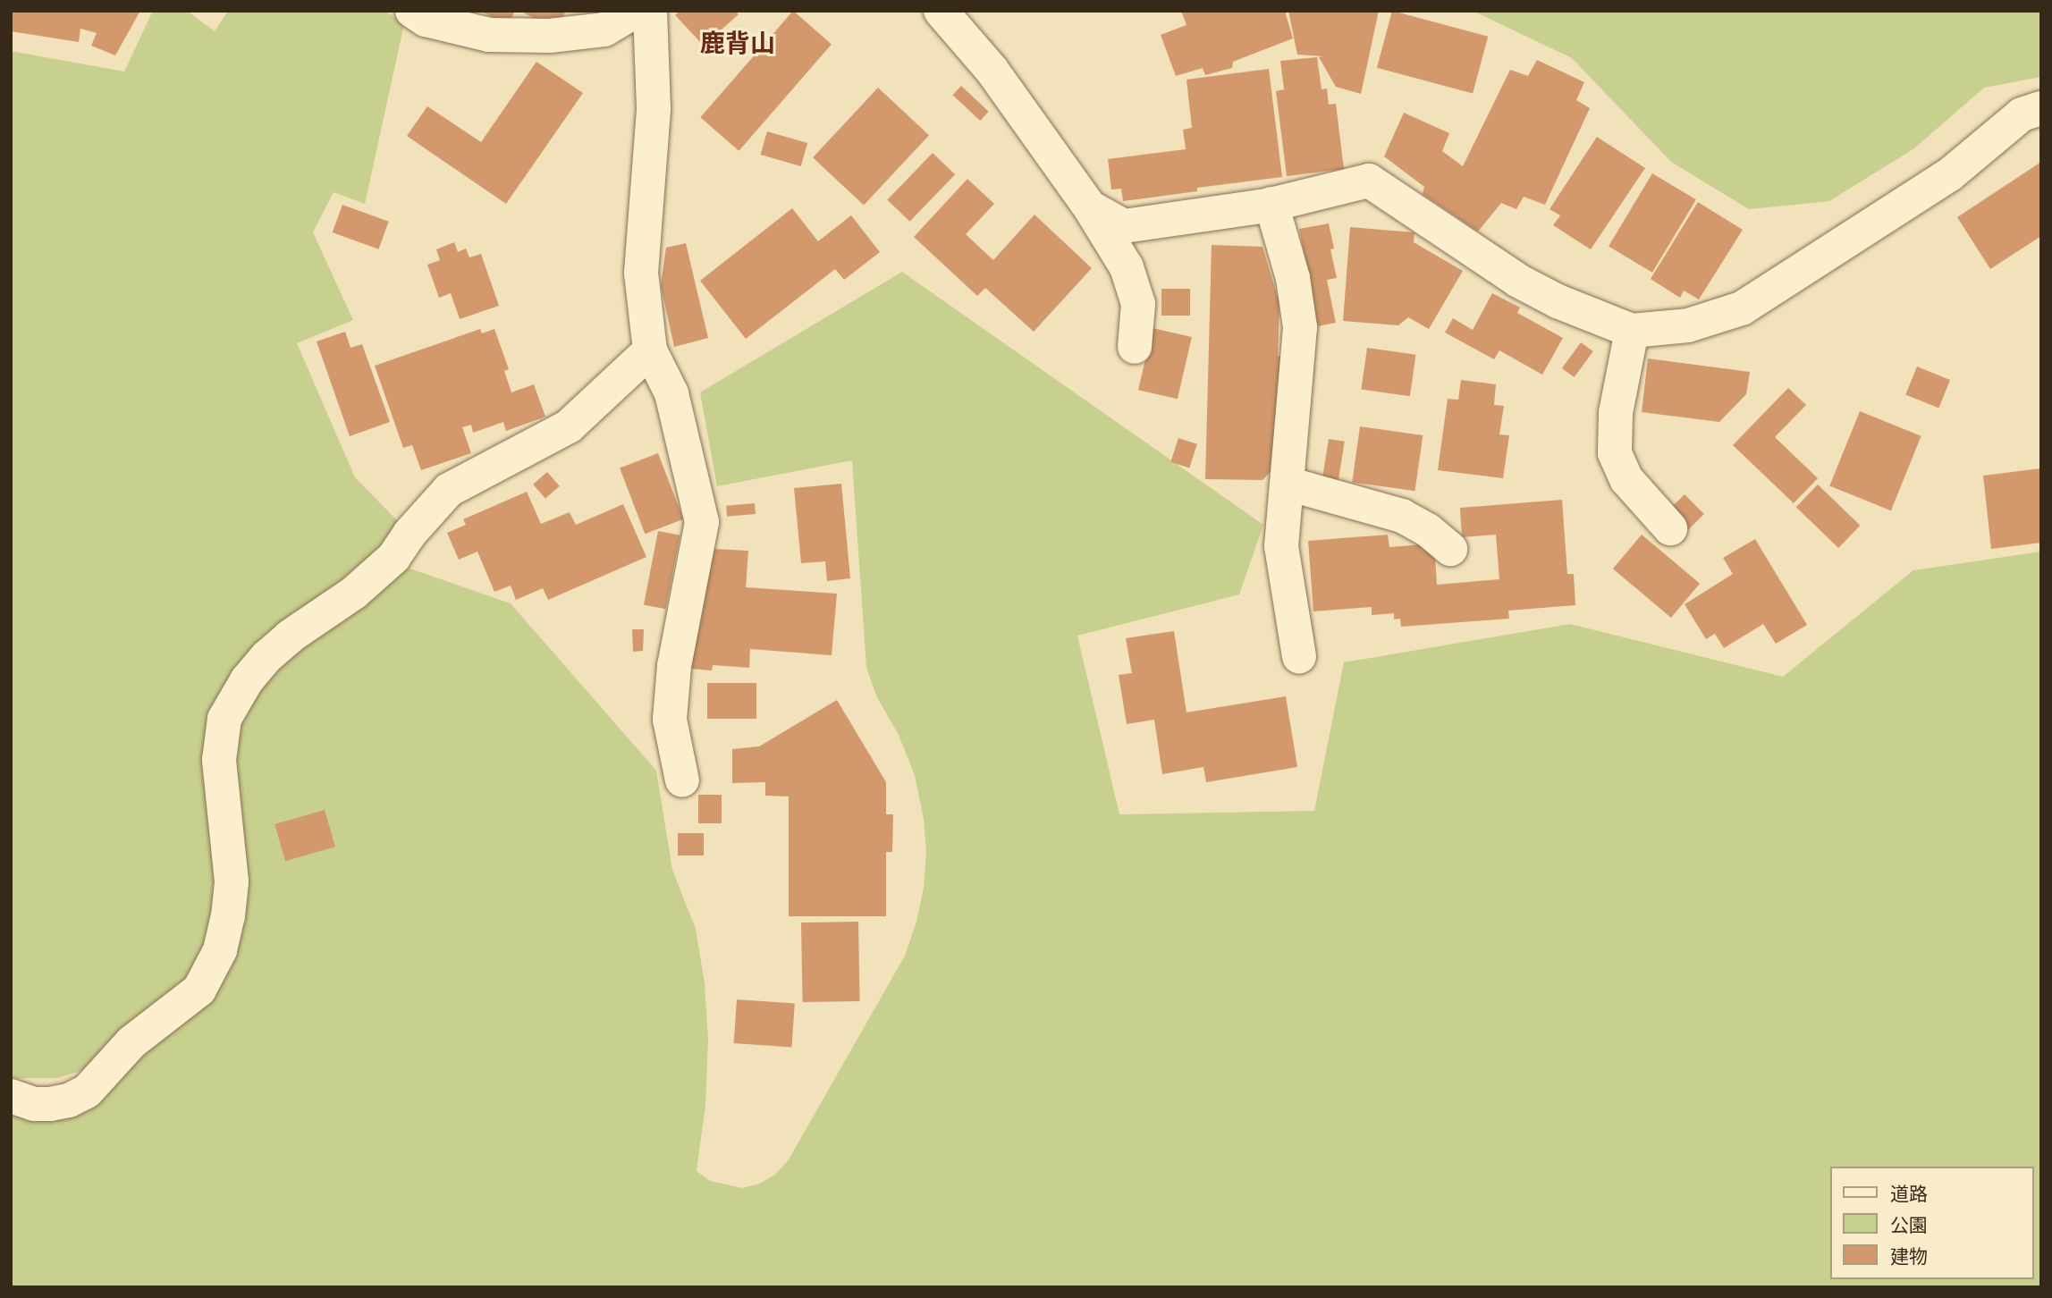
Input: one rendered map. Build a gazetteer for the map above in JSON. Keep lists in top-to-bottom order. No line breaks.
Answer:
{"districts":["鹿背山"],"legend":["道路","公園","建物"]}
